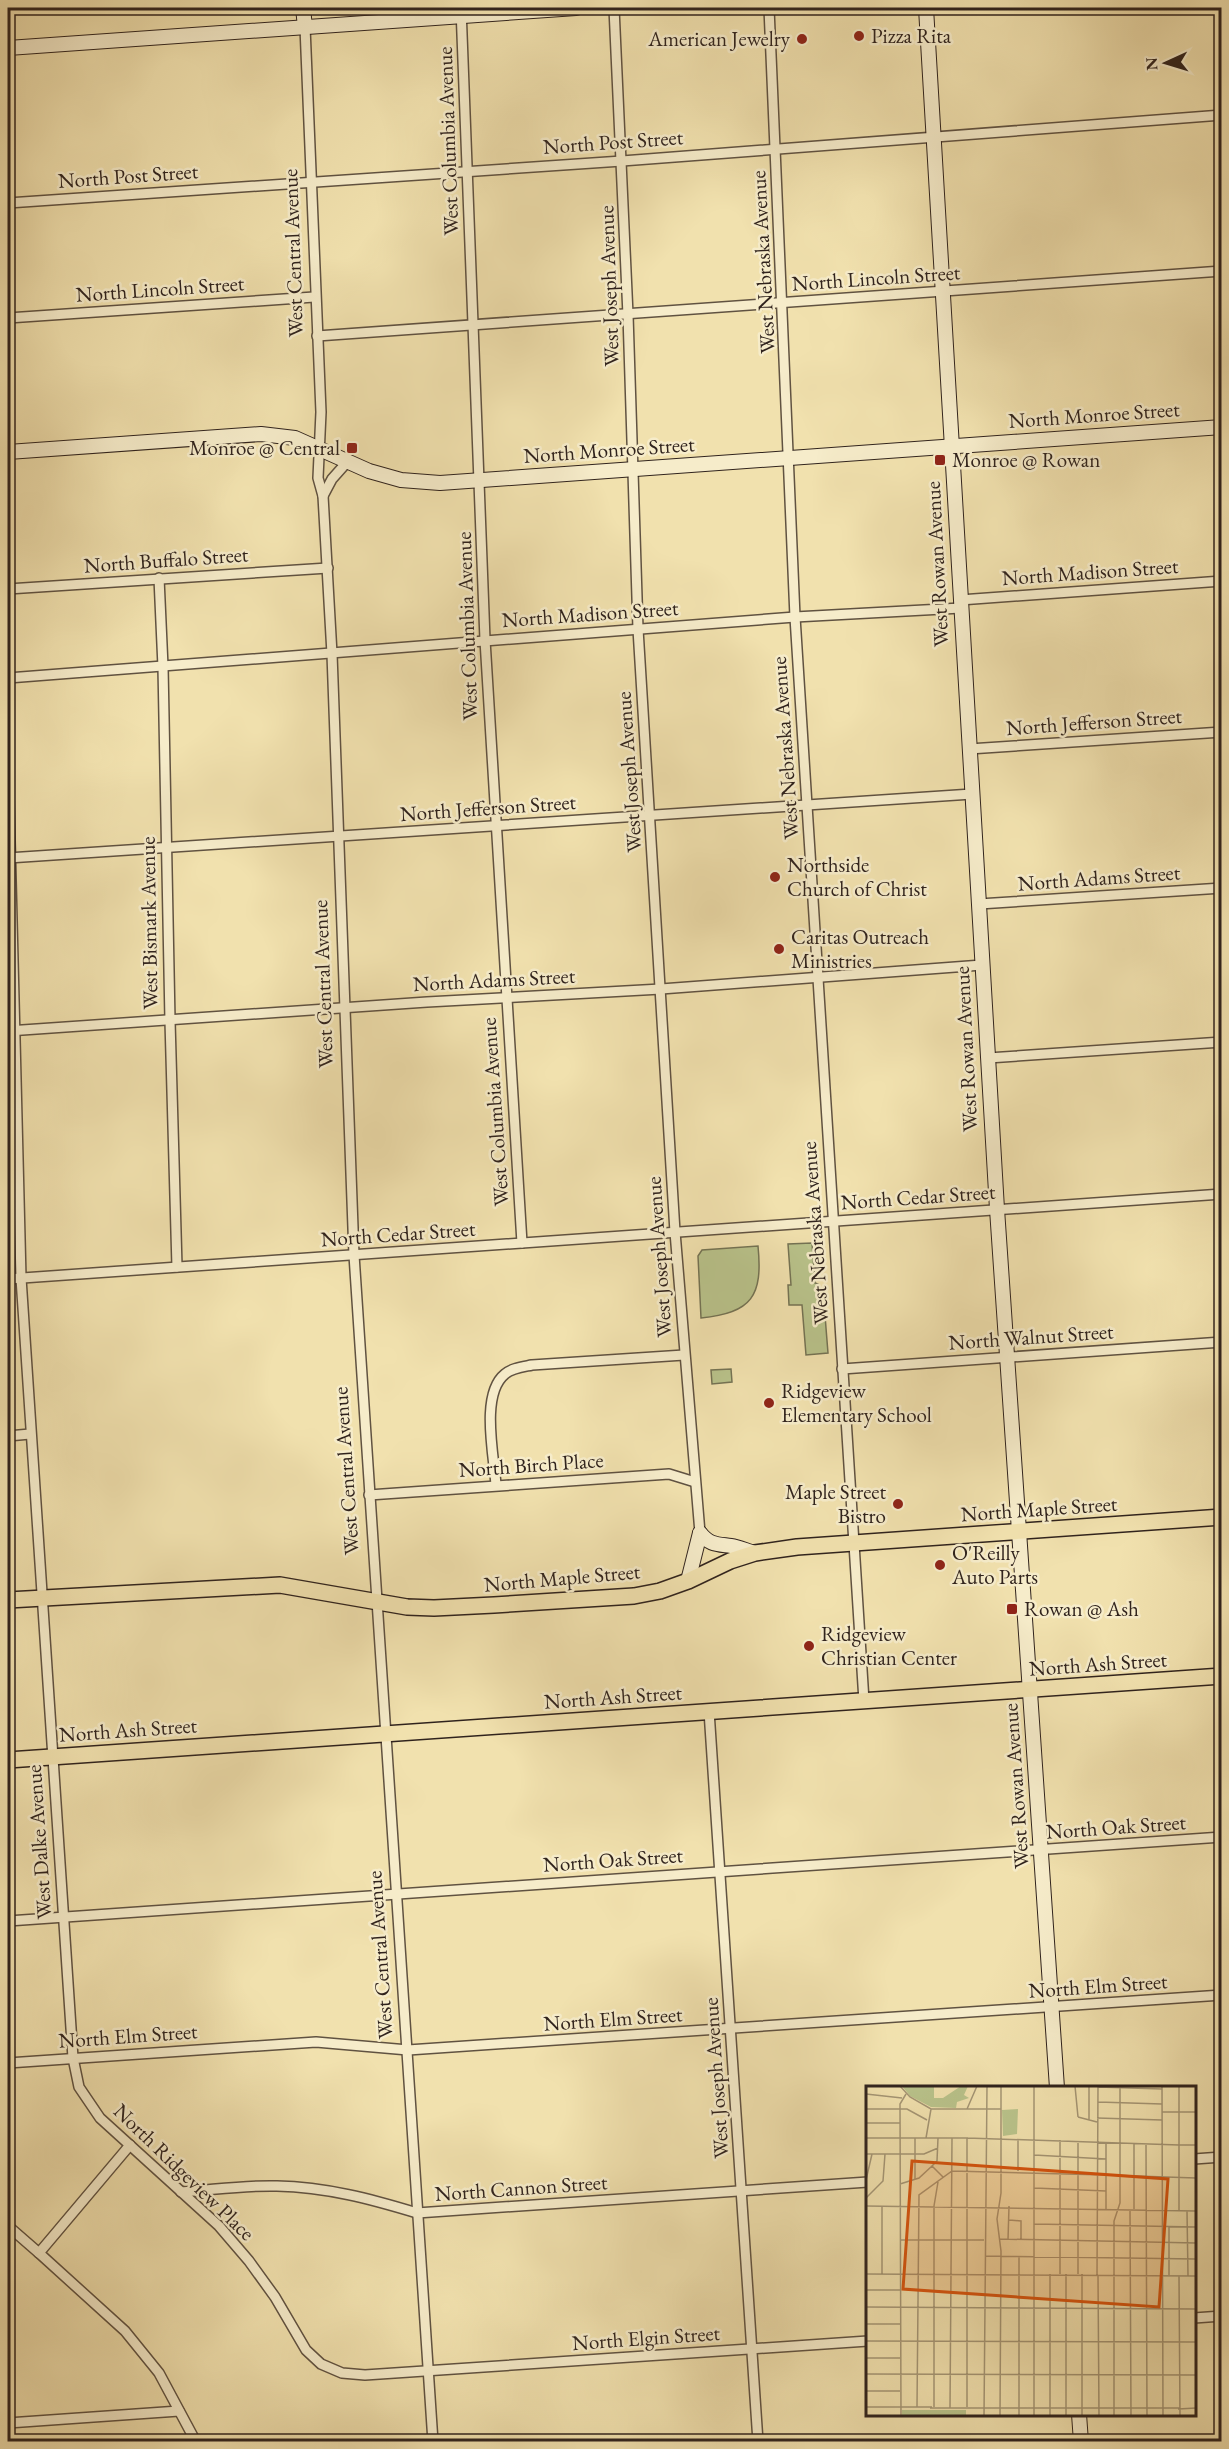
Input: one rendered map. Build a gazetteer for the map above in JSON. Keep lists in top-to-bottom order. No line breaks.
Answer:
{"streets":{"main road":["North Maple Street","North Ash Street"],"street":["West Columbia Avenue","North Post Street","West Central Avenue","West Nebraska Avenue","North Lincoln Street","West Joseph Avenue","North Monroe Street","North Buffalo Street","West Rowan Avenue","North Madison Street","North Jefferson Street","North Adams Street","West Bismark Avenue","North Cedar Street","North Walnut Street","North Birch Place","North Oak Street","West Dalke Avenue","North Elm Street","North Ridgeview Place","North Cannon Street","North Elgin Street"]},"crossings":[["West Columbia Avenue","North Post Street"],["West Columbia Avenue","North Lincoln Street"],["West Columbia Avenue","North Monroe Street"],["West Columbia Avenue","North Madison Street"],["West Columbia Avenue","North Jefferson Street"],["West Columbia Avenue","North Adams Street"],["West Columbia Avenue","North Cedar Street"],["North Post Street","West Central Avenue"],["North Post Street","West Nebraska Avenue"],["North Post Street","West Joseph Avenue"],["North Post Street","West Rowan Avenue"],["West Central Avenue","North Lincoln Street"],["West Central Avenue","North Monroe Street"],["West Central Avenue","North Buffalo Street"],["West Central Avenue","North Madison Street"],["West Central Avenue","North Jefferson Street"],["West Central Avenue","North Adams Street"],["West Central Avenue","North Cedar Street"],["West Central Avenue","North Birch Place"],["West Central Avenue","North Maple Street"],["West Central Avenue","North Ash Street"],["West Central Avenue","North Oak Street"],["West Central Avenue","North Elm Street"],["West Central Avenue","North Ridgeview Place"],["West Central Avenue","North Cannon Street"],["West Central Avenue","North Elgin Street"],["West Nebraska Avenue","North Lincoln Street"],["West Nebraska Avenue","North Monroe Street"],["West Nebraska Avenue","North Madison Street"],["West Nebraska Avenue","North Jefferson Street"],["West Nebraska Avenue","North Adams Street"],["West Nebraska Avenue","North Cedar Street"],["West Nebraska Avenue","North Walnut Street"],["West Nebraska Avenue","North Maple Street"],["West Nebraska Avenue","North Ash Street"],["North Lincoln Street","West Joseph Avenue"],["North Lincoln Street","West Rowan Avenue"],["West Joseph Avenue","North Monroe Street"],["West Joseph Avenue","North Madison Street"],["West Joseph Avenue","North Jefferson Street"],["West Joseph Avenue","North Adams Street"],["West Joseph Avenue","North Cedar Street"],["West Joseph Avenue","North Birch Place"],["West Joseph Avenue","North Ash Street"],["West Joseph Avenue","North Oak Street"],["West Joseph Avenue","North Elm Street"],["West Joseph Avenue","North Cannon Street"],["West Joseph Avenue","North Elgin Street"],["North Monroe Street","West Rowan Avenue"],["North Buffalo Street","West Bismark Avenue"],["West Rowan Avenue","North Madison Street"],["West Rowan Avenue","North Jefferson Street"],["West Rowan Avenue","North Adams Street"],["West Rowan Avenue","North Cedar Street"],["West Rowan Avenue","North Walnut Street"],["West Rowan Avenue","North Maple Street"],["West Rowan Avenue","North Ash Street"],["West Rowan Avenue","North Oak Street"],["West Rowan Avenue","North Elm Street"],["North Madison Street","West Bismark Avenue"],["North Jefferson Street","West Bismark Avenue"],["North Jefferson Street","West Dalke Avenue"],["North Adams Street","West Bismark Avenue"],["North Adams Street","West Dalke Avenue"],["West Bismark Avenue","North Cedar Street"],["North Cedar Street","West Dalke Avenue"],["North Maple Street","West Dalke Avenue"],["North Ash Street","West Dalke Avenue"],["North Oak Street","West Dalke Avenue"],["West Dalke Avenue","North Elm Street"],["West Dalke Avenue","North Ridgeview Place"],["North Elm Street","North Ridgeview Place"],["North Ridgeview Place","North Cannon Street"],["North Ridgeview Place","North Elgin Street"]],"places":{"other":["Pizza Rita","American Jewelry","Northside Church of Christ","Caritas Outreach Ministries","Ridgeview Elementary School","Maple Street Bistro","O'Reilly Auto Parts","Ridgeview Christian Center"],"transit":["Monroe @ Central","Monroe @ Rowan","Rowan @ Ash"]},"north":"left"}
